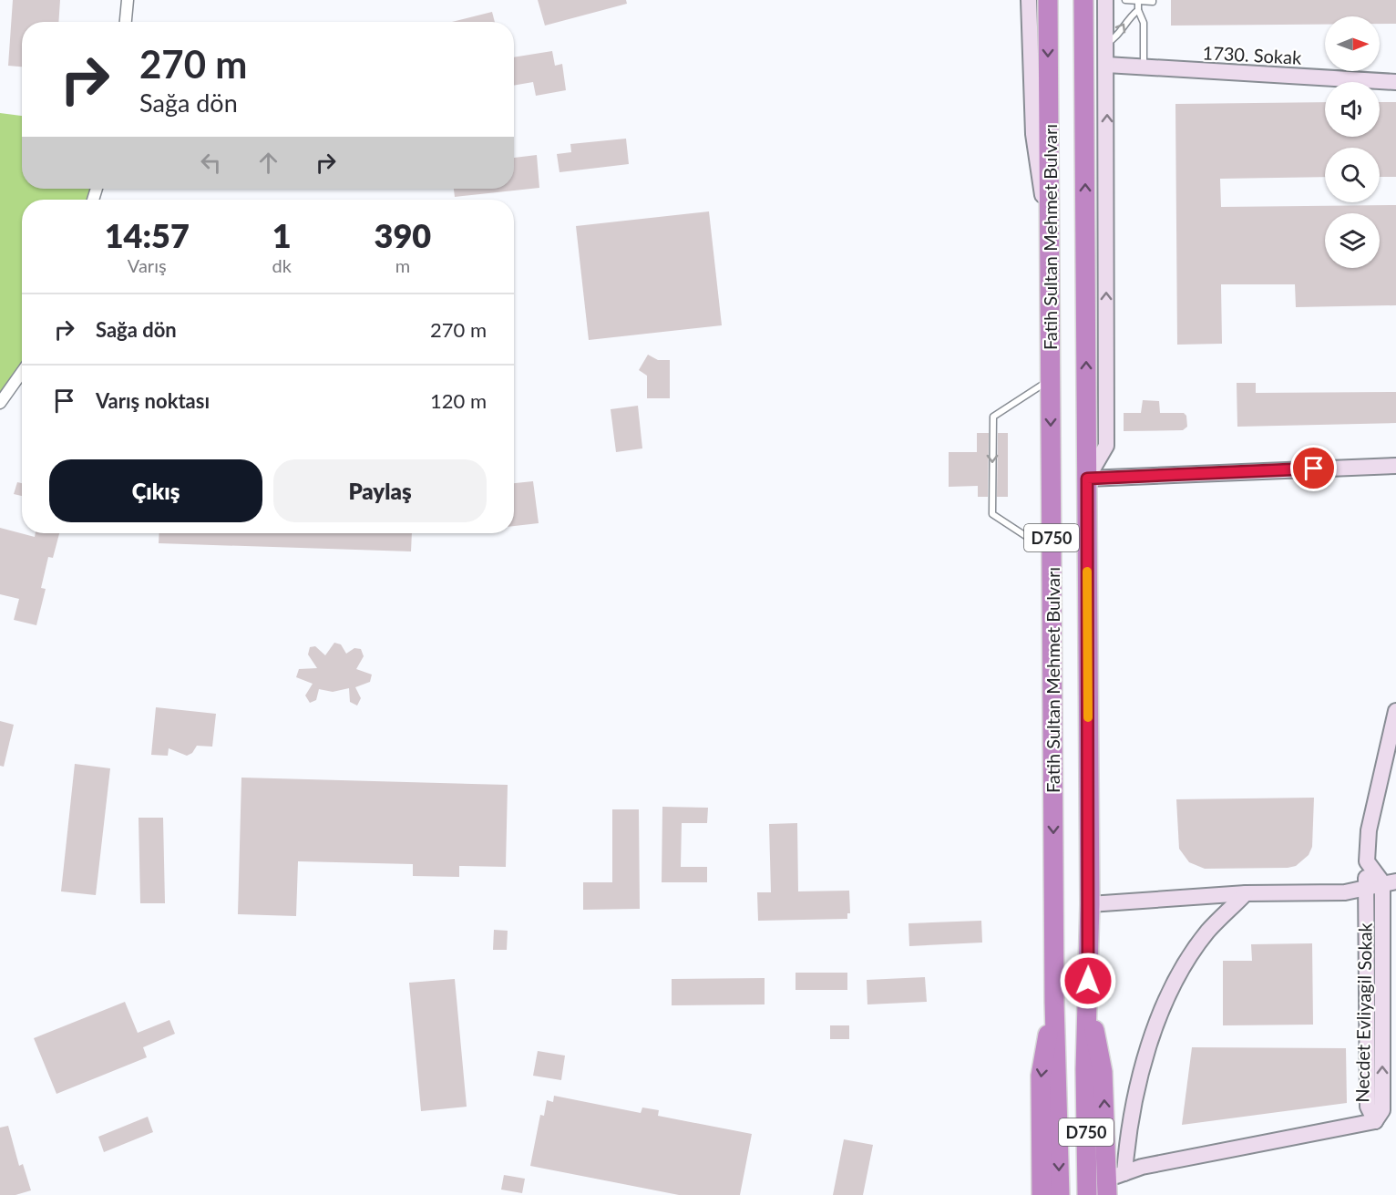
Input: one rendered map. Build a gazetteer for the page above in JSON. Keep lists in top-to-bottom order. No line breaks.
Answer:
{"streets":{"highway":["Fatih Sultan Mehmet Bulvarı","D750"],"street":["1730. Sokak","Necdet Evliyagil Sokak"]},"north":"right","page":{"turn":["270 m","Sağa dön"],"eta":["14:57","Varış","1","dk","390","m"],"list":[{"name":"Sağa dön","value":"270 m"},{"name":"Varış noktası","value":"120 m"}],"buttons":["Çıkış","Paylaş"]}}
